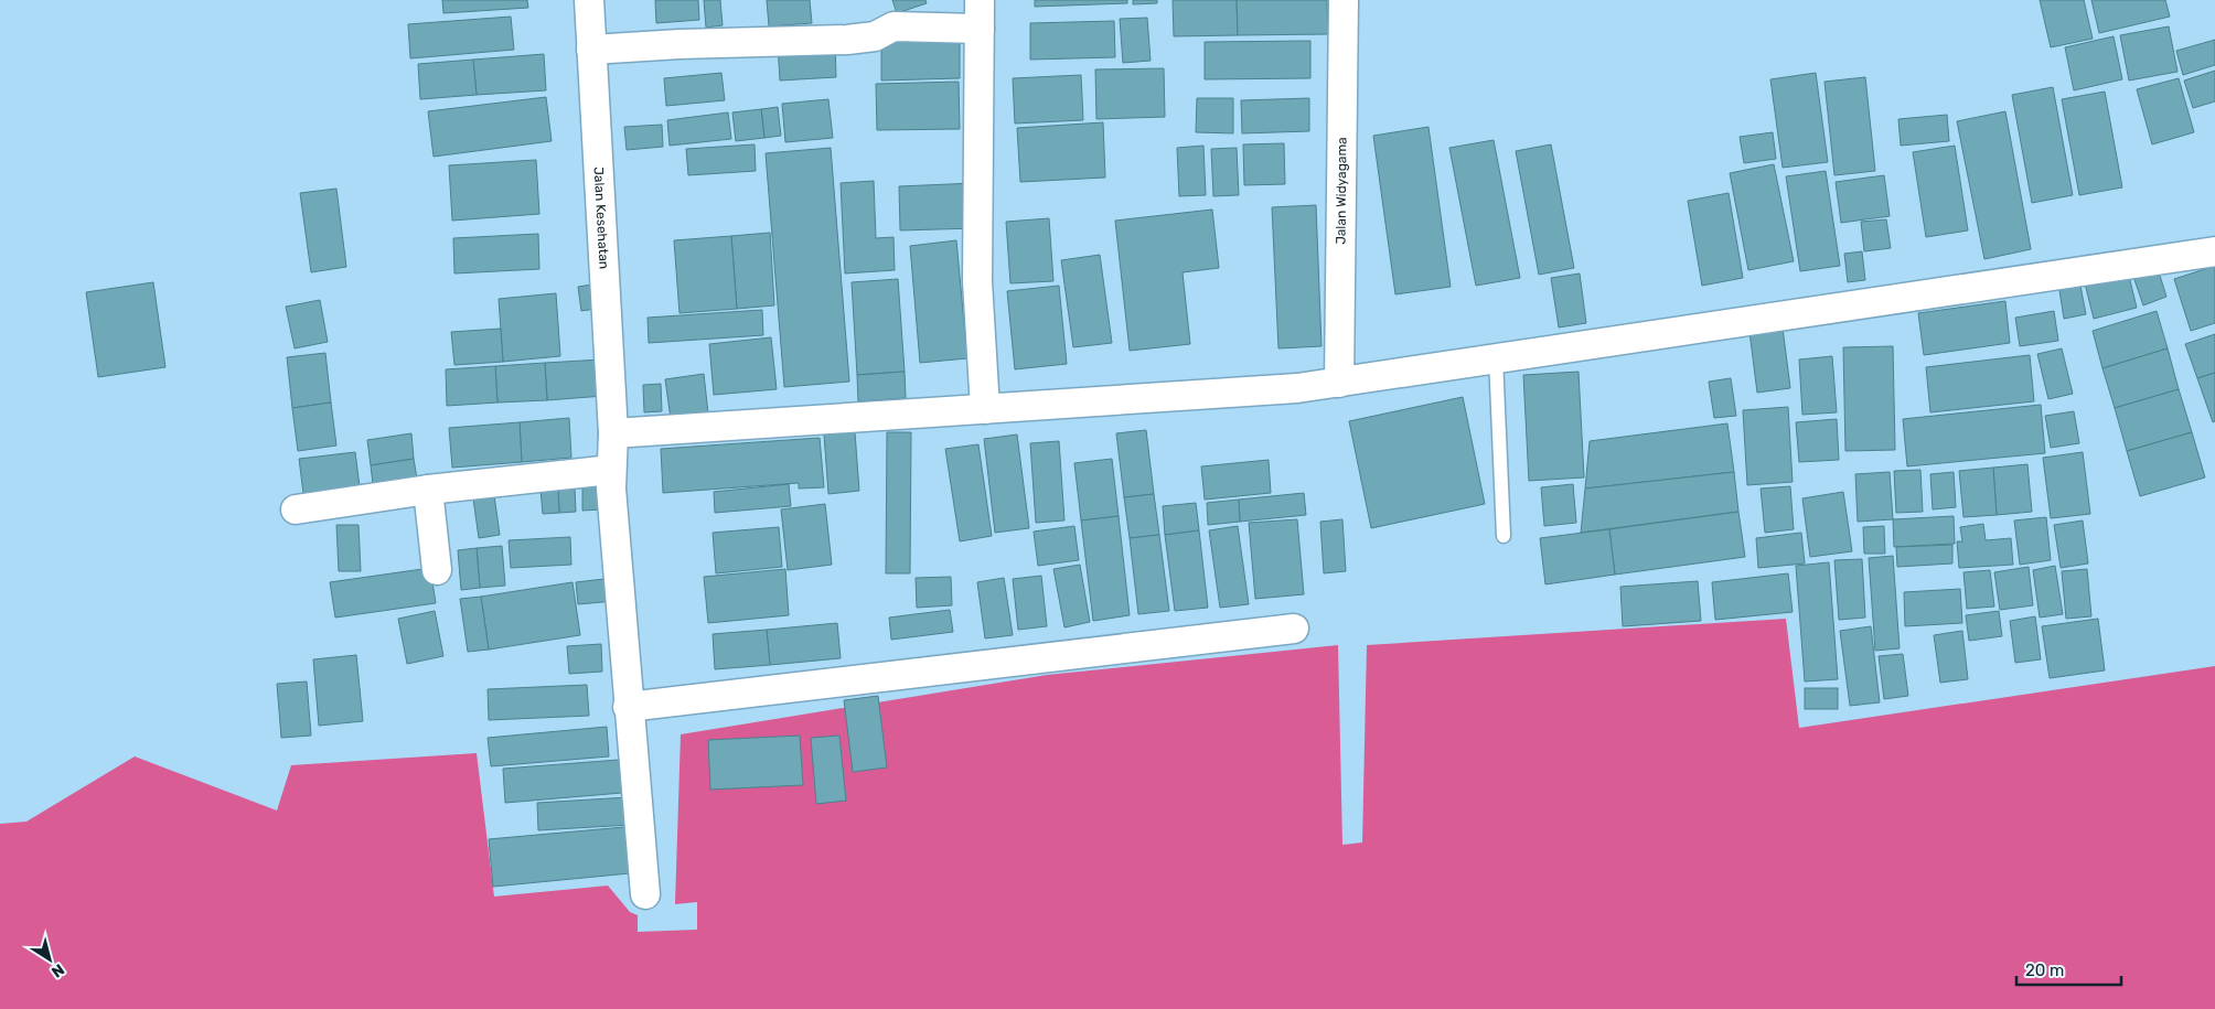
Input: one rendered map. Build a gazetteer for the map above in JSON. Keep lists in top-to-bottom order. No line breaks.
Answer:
{"streets":{"street":["Jalan Widyagama","Jalan Kesehatan"]},"scale_bar":"20 m","north":"bottom right"}
